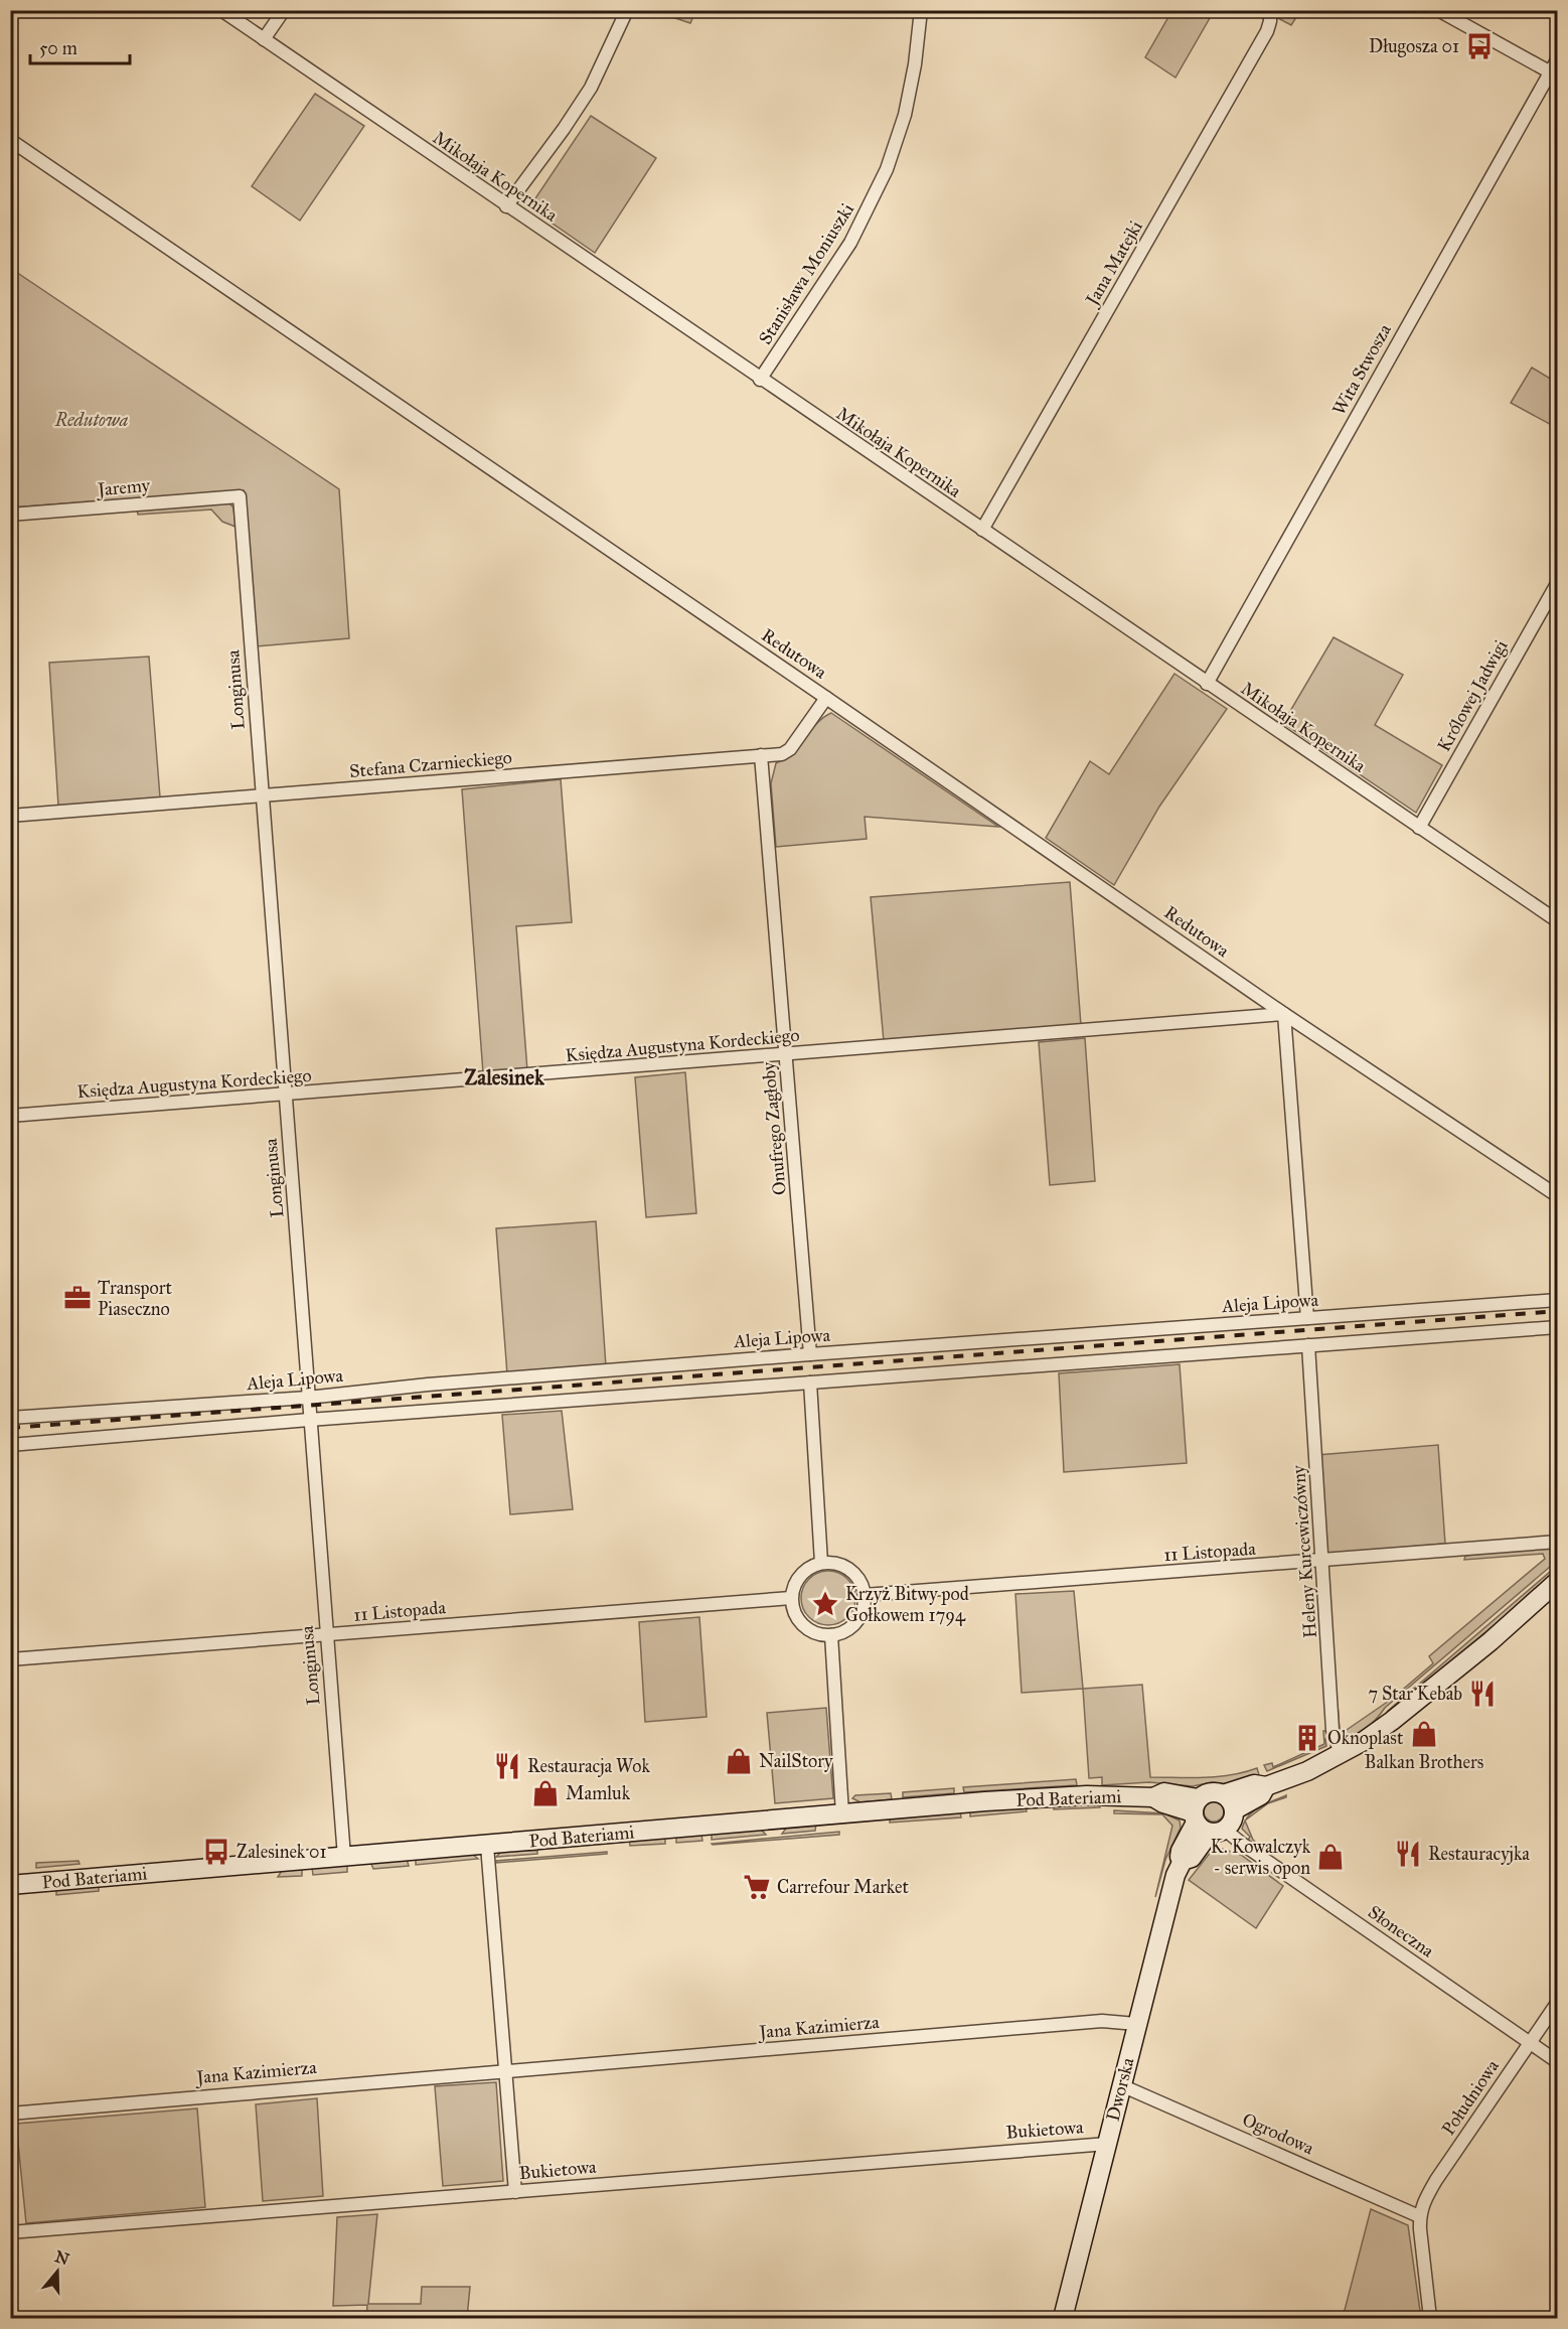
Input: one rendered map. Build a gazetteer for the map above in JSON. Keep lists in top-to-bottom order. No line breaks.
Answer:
{"streets":{"street":["Mikołaja Kopernika","Jana Matejki","Stanisława Moniuszki","Wita Stwosza","Jaremy","Redutowa","Longinusa","Królowej Jadwigi","Stefana Czarnieckiego","Księdza Augustyna Kordeckiego","Onufrego Zagłoby","Aleja Lipowa","11 Listopada","Heleny Kurcewiczówny","Pod Bateriami","Słoneczna","Jana Kazimierza","Dworska","Południowa","Bukietowa","Ogrodowa"]},"crossings":[["Mikołaja Kopernika","Jana Matejki"],["Mikołaja Kopernika","Stanisława Moniuszki"],["Mikołaja Kopernika","Wita Stwosza"],["Mikołaja Kopernika","Królowej Jadwigi"],["Jaremy","Longinusa"],["Redutowa","Stefana Czarnieckiego"],["Redutowa","Księdza Augustyna Kordeckiego"],["Longinusa","Stefana Czarnieckiego"],["Longinusa","Księdza Augustyna Kordeckiego"],["Longinusa","Aleja Lipowa"],["Longinusa","11 Listopada"],["Longinusa","Pod Bateriami"],["Stefana Czarnieckiego","Onufrego Zagłoby"],["Księdza Augustyna Kordeckiego","Onufrego Zagłoby"],["Onufrego Zagłoby","Aleja Lipowa"],["11 Listopada","Heleny Kurcewiczówny"],["Heleny Kurcewiczówny","Pod Bateriami"],["Pod Bateriami","Słoneczna"],["Pod Bateriami","Dworska"],["Słoneczna","Dworska"],["Słoneczna","Południowa"],["Jana Kazimierza","Dworska"],["Dworska","Bukietowa"],["Dworska","Ogrodowa"],["Południowa","Ogrodowa"]],"districts":["Zalesinek"],"parks":["Redutowa"],"places":{"bus stop":["Długosza 01","Zalesinek 01"],"office":["Transport Piaseczno"],"place":["Krzyż Bitwy pod Gołkowem 1794"],"restaurant":["7 Star Kebab","Restauracja Wok","Restauracyjka"],"shop":["Balkan Brothers","NailStory","Mamluk","K. Kowalczyk - serwis opon"],"building":["Oknoplast"],"supermarket":["Carrefour Market"]},"scale_bar":"50 m","north":"top"}
